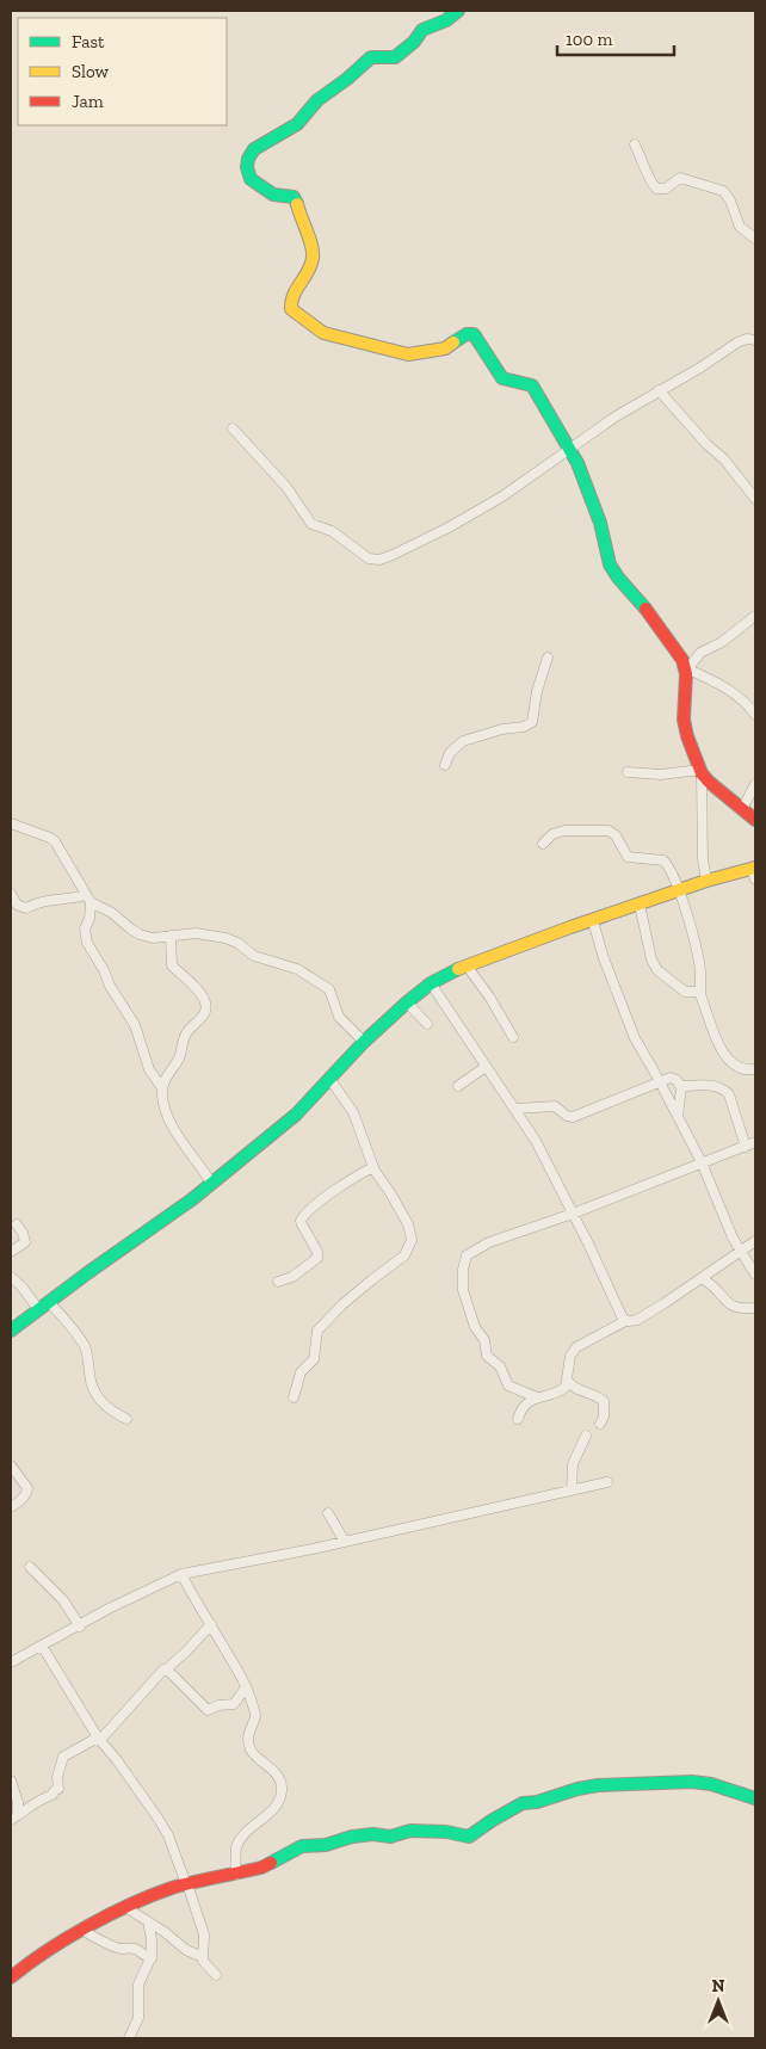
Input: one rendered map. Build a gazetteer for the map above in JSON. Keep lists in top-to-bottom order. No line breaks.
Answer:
{"legend":["Fast","Slow","Jam"],"scale_bar":"100 m","north":"top"}
